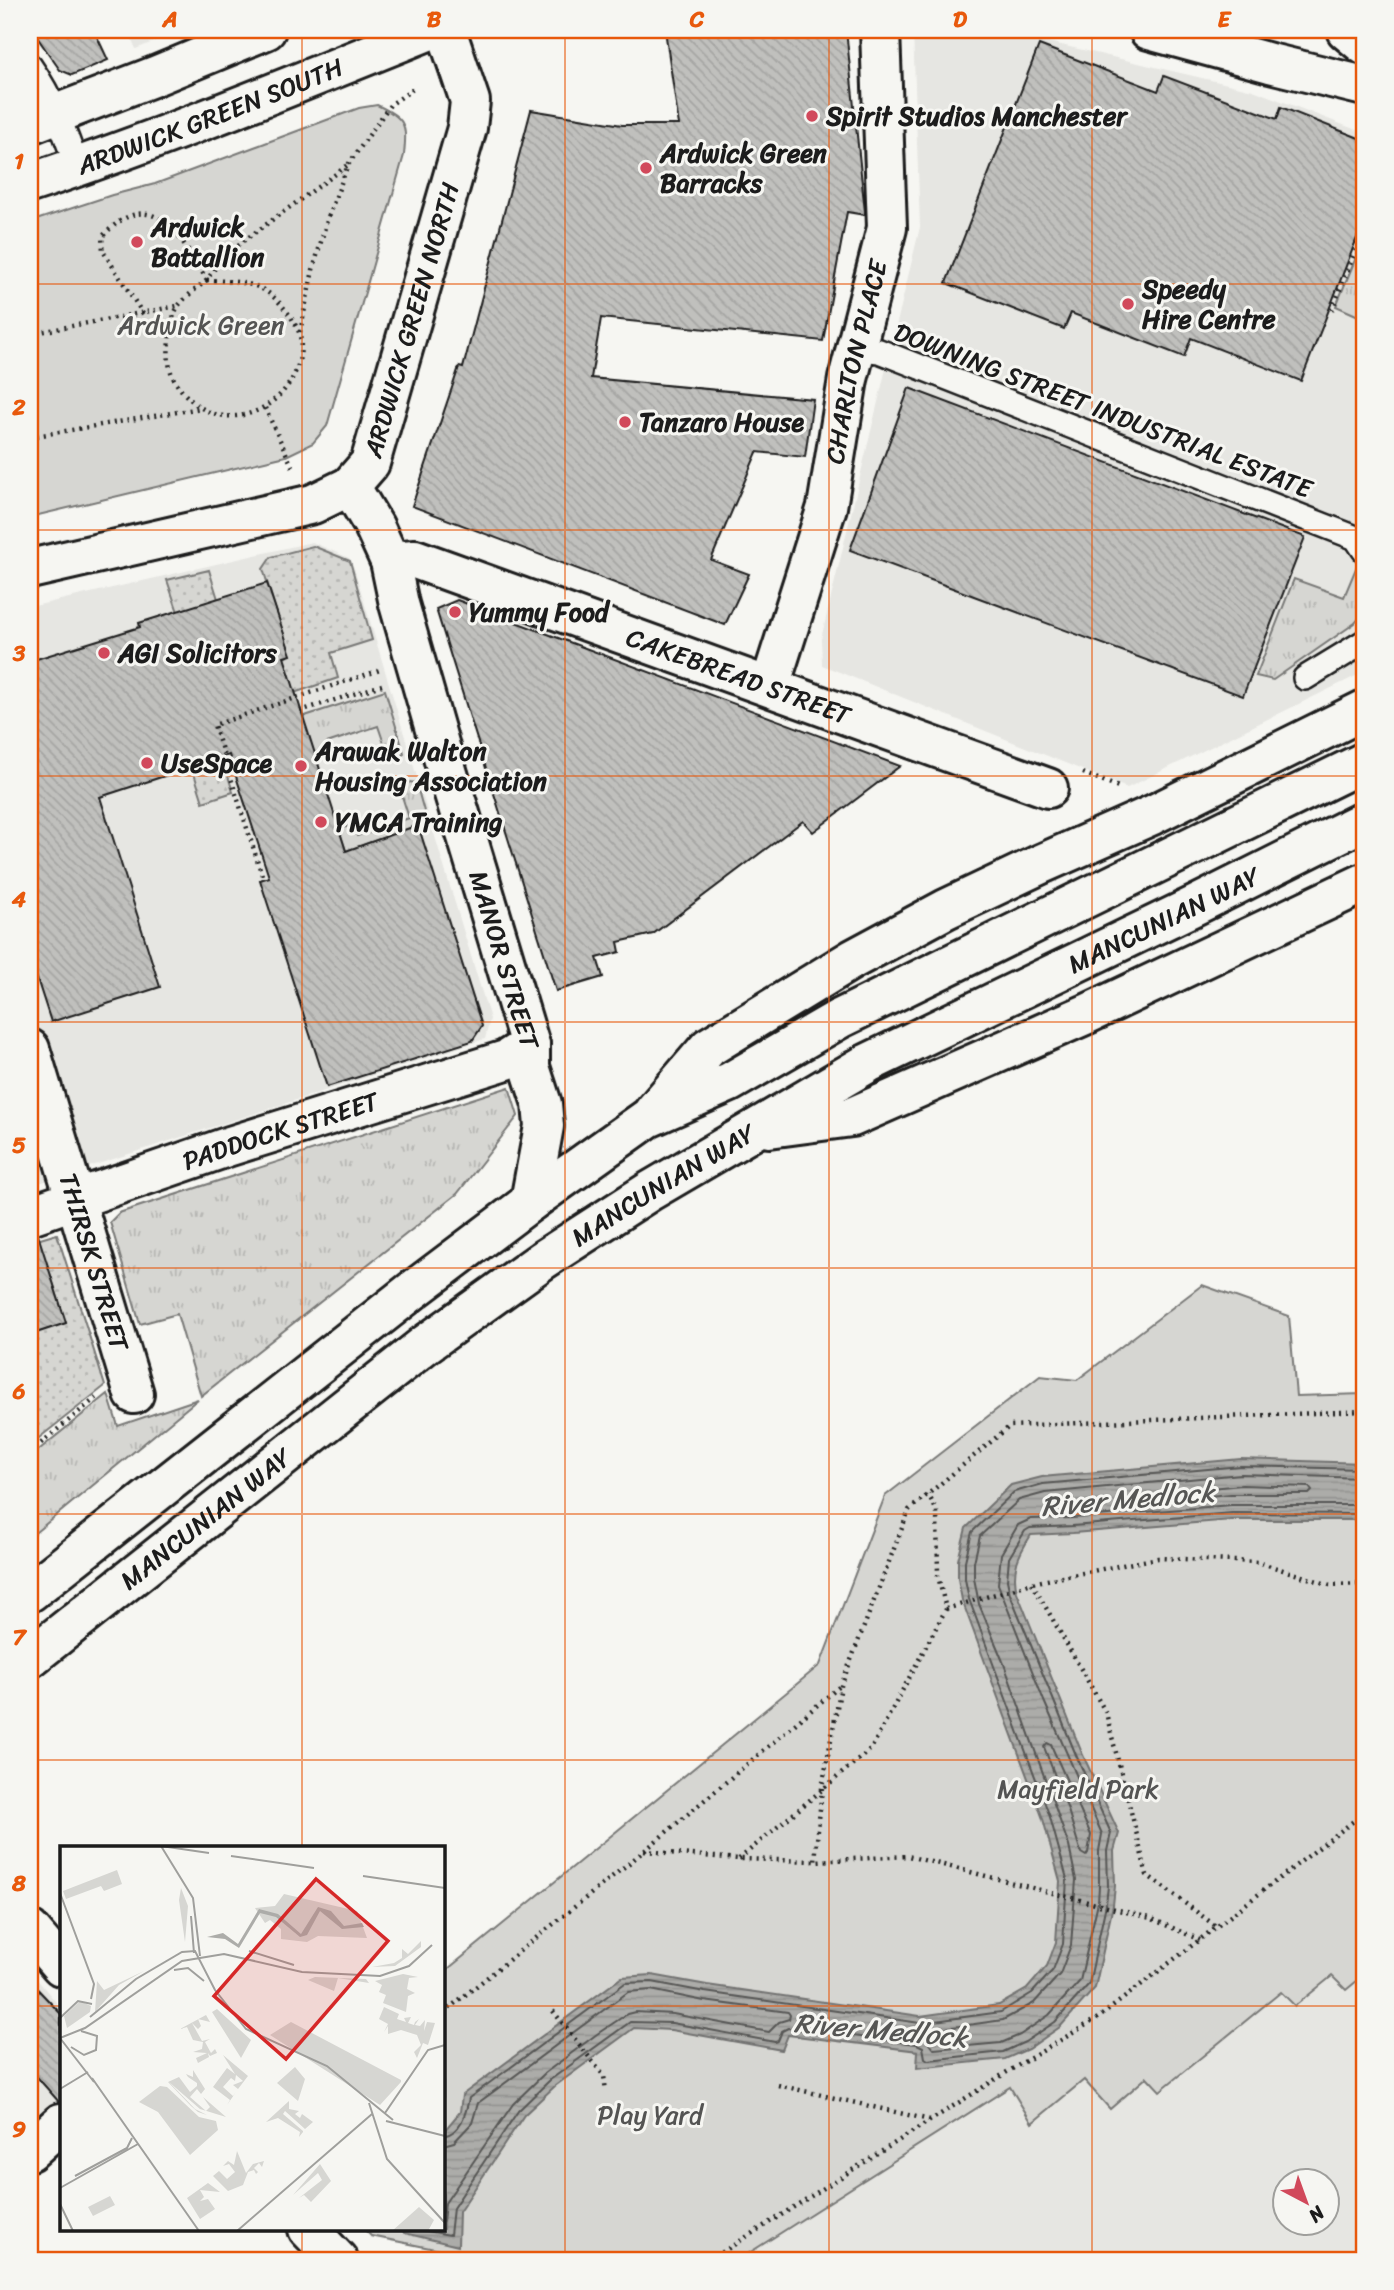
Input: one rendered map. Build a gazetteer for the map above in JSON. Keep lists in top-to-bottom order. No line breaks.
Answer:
{"streets":{"main road":["ARDWICK GREEN SOUTH","ARDWICK GREEN NORTH","CHARLTON PLACE","CAKEBREAD STREET","MANCUNIAN WAY","MANOR STREET","PADDOCK STREET","THIRSK STREET"],"lane":["DOWNING STREET INDUSTRIAL ESTATE"]},"crossings":[["ARDWICK GREEN NORTH","MANOR STREET"],["CHARLTON PLACE","DOWNING STREET INDUSTRIAL ESTATE"],["CHARLTON PLACE","CAKEBREAD STREET"],["CAKEBREAD STREET","MANOR STREET"],["MANCUNIAN WAY","MANOR STREET"],["MANOR STREET","PADDOCK STREET"],["PADDOCK STREET","THIRSK STREET"]],"water":["River Medlock"],"parks":["Ardwick Green","Mayfield Park","Play Yard"],"places":["Spirit Studios Manchester","Ardwick Green Barracks","Ardwick Battallion","Speedy Hire Centre","Tanzaro House","Yummy Food","AGI Solicitors","UseSpace","Arawak Walton Housing Association","YMCA Training"],"north":"bottom right","grid":{"columns":["A","B","C","D","E"],"rows":["1","2","3","4","5","6","7","8","9"]}}
